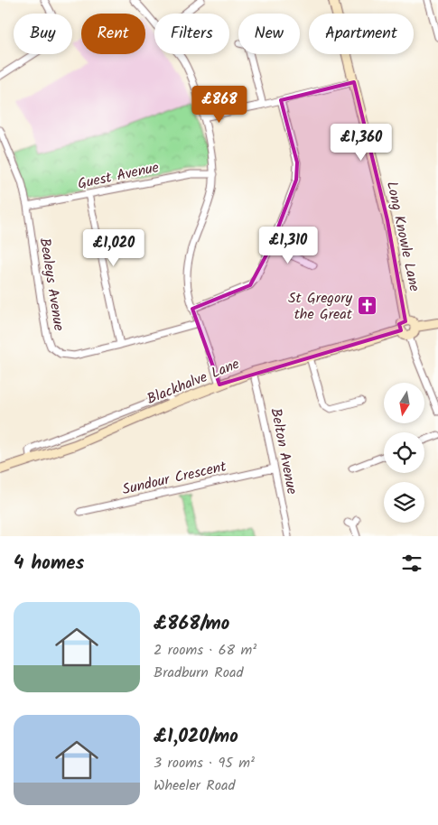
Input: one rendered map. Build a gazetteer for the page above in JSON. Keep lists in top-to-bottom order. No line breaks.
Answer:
{"streets":{"main road":["Long Knowle Lane","Blackhalve Lane"],"street":["Guest Avenue","Bealeys Avenue","Belton Avenue","Sundour Crescent"]},"crossings":[["Guest Avenue","Bealeys Avenue"],["Long Knowle Lane","Blackhalve Lane"],["Blackhalve Lane","Belton Avenue"],["Belton Avenue","Sundour Crescent"]],"places":{"church":["St Gregory the Great"]},"north":"bottom","page":{"chip":["Buy","Rent","Filters","New","Apartment"],"price":["£868","£1,360","£1,310","£1,020"],"heading":"4 homes","list":[{"name":"£868/mo","note":"2 rooms · 68 m² · Bradburn Road"},{"name":"£1,020/mo","note":"3 rooms · 95 m² · Wheeler Road"}]}}
